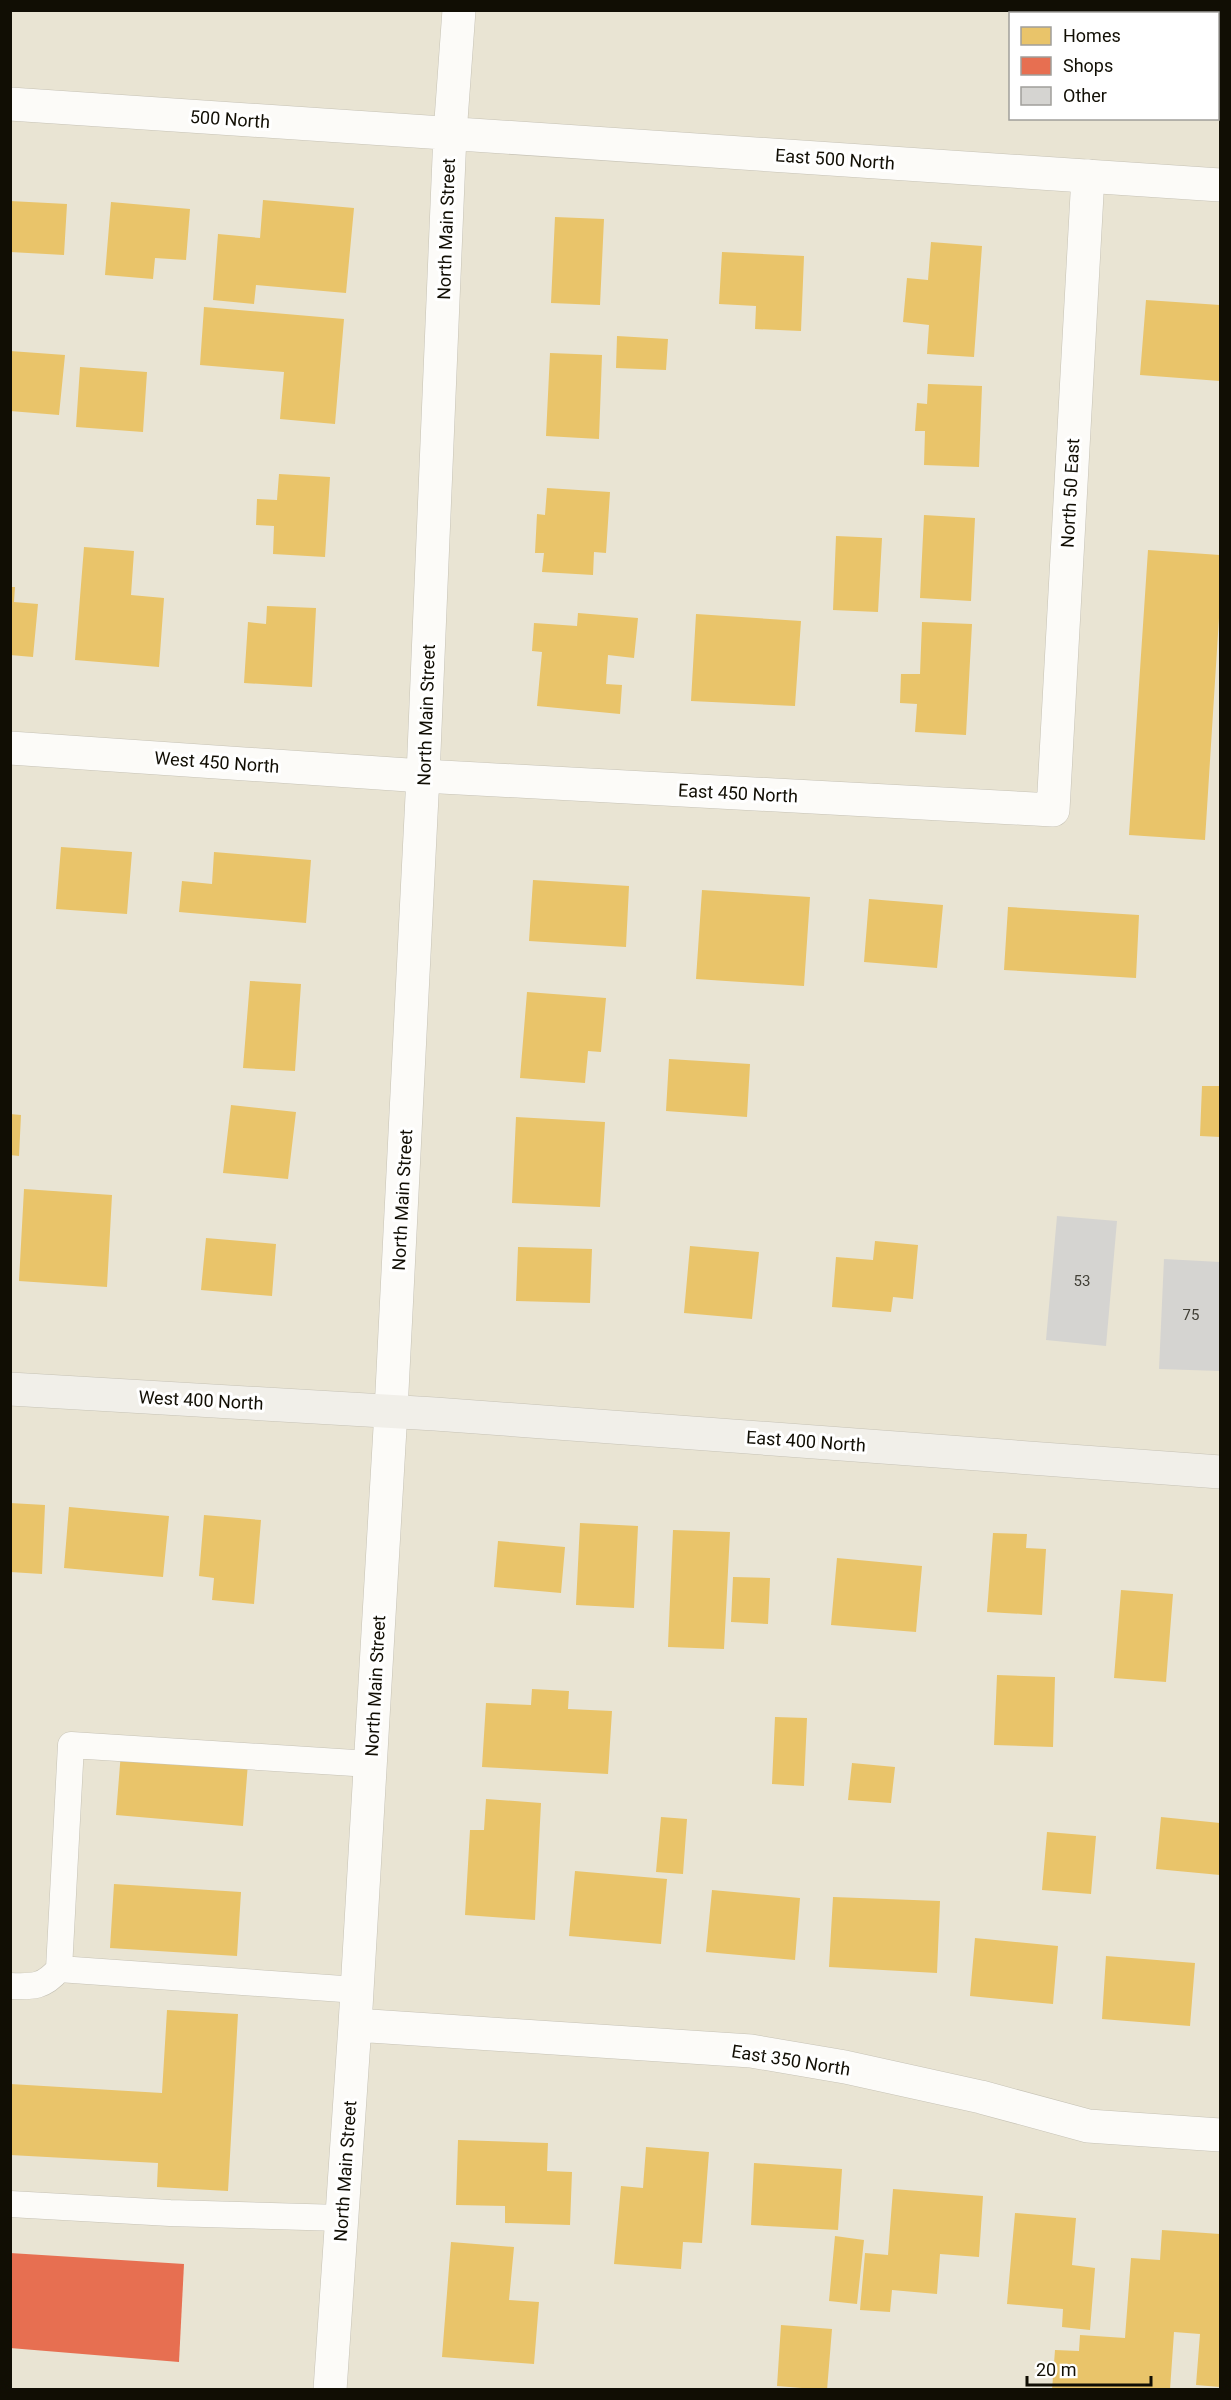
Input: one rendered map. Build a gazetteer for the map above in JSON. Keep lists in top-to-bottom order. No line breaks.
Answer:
{"streets":{"main road":["West 400 North","East 400 North"],"street":["500 North","East 500 North","North Main Street","North 50 East","West 450 North","East 450 North","East 350 North"]},"crossings":[["500 North","East 500 North"],["500 North","North Main Street"],["East 500 North","North Main Street"],["East 500 North","North 50 East"],["North Main Street","West 450 North"],["North Main Street","East 450 North"],["North Main Street","West 400 North"],["North Main Street","East 400 North"],["North Main Street","East 350 North"],["North 50 East","East 450 North"],["West 450 North","East 450 North"],["West 400 North","East 400 North"]],"house_numbers":["53","75"],"legend":["Homes","Shops","Other"],"scale_bar":"20 m"}
